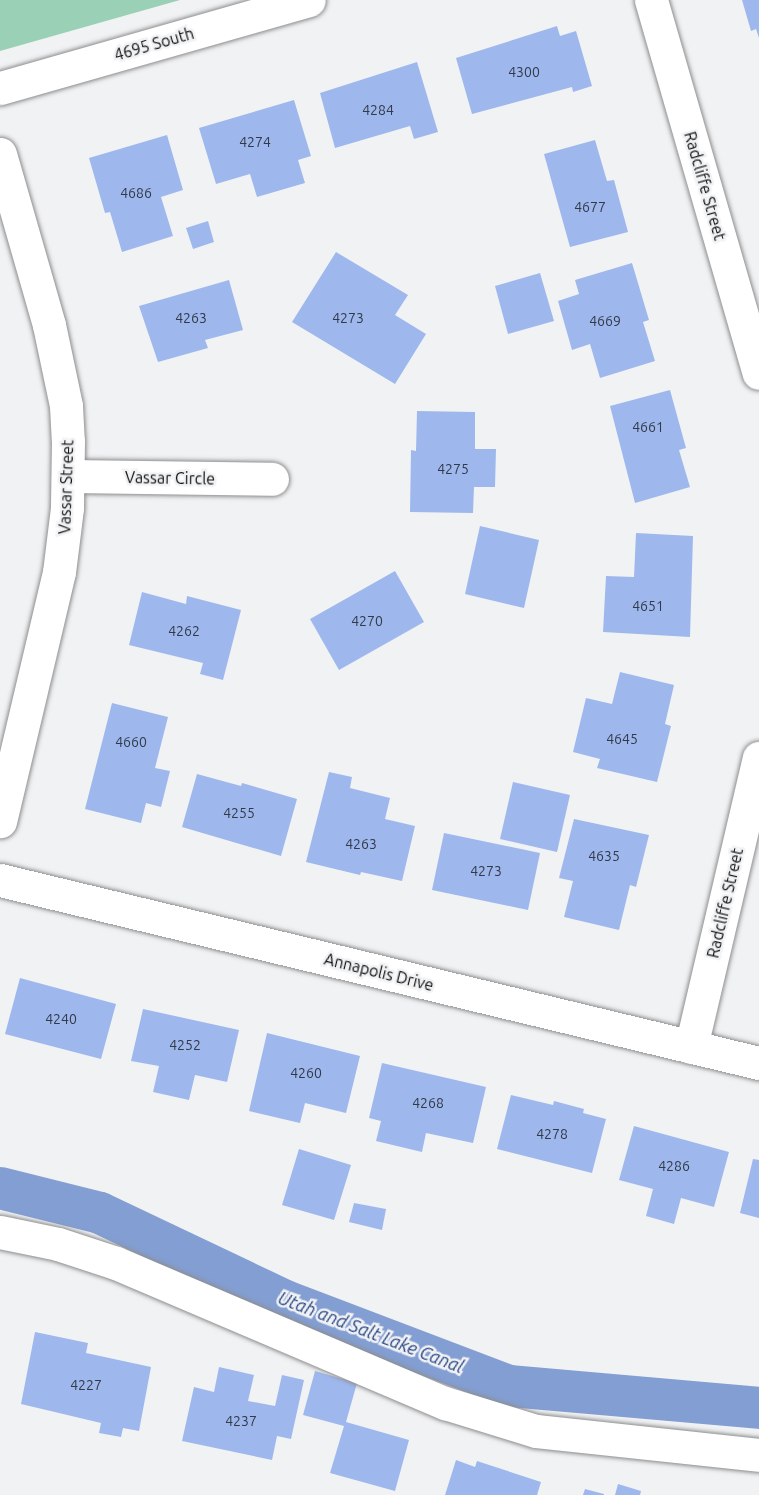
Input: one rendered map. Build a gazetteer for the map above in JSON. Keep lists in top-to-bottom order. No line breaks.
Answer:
{"streets":{"street":["4695 South","Radcliffe Street","Vassar Circle","Vassar Street","Annapolis Drive"]},"crossings":[["Radcliffe Street","Annapolis Drive"],["Vassar Circle","Vassar Street"]],"water":["Utah and Salt Lake Canal"],"house_numbers":["4300","4284","4274","4686","4677","4263","4273","4669","4661","4275","4651","4270","4262","4645","4660","4255","4263","4635","4273","4240","4252","4260","4268","4278","4286","4227","4237"]}
